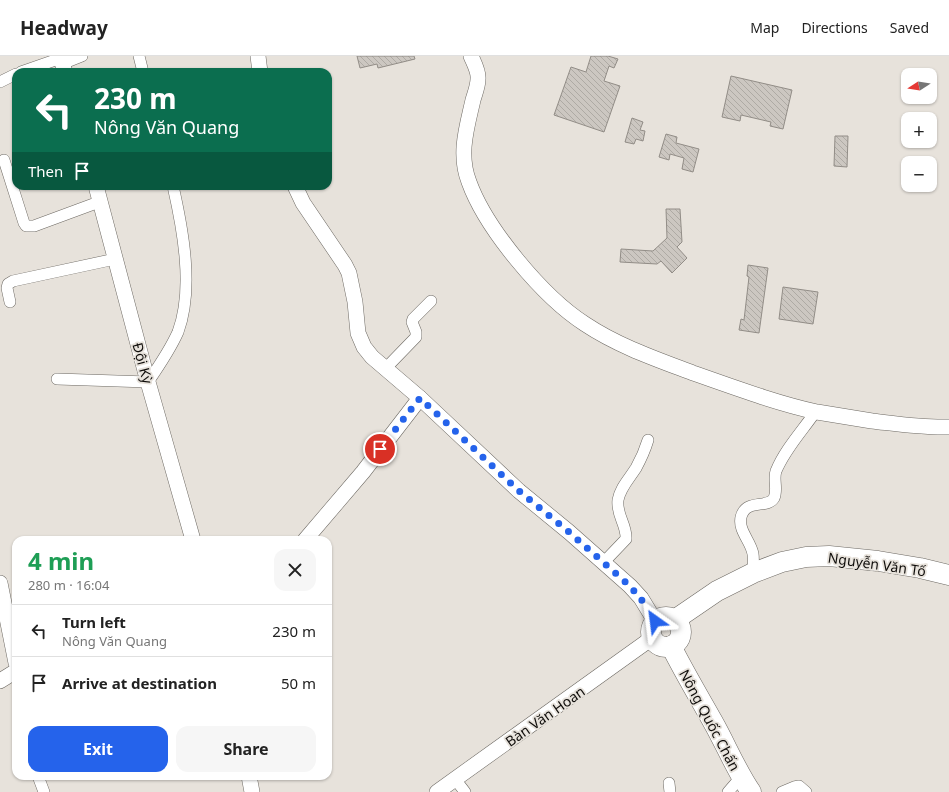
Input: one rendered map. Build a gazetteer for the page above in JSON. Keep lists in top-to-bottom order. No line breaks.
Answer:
{"streets":{"highway":["Nguyễn Văn Tố","Nông Quốc Chấn"],"street":["Đội Kỳ","Bàn Văn Hoan"]},"crossings":[["Nguyễn Văn Tố","Bàn Văn Hoan"],["Nguyễn Văn Tố","Nông Quốc Chấn"],["Bàn Văn Hoan","Nông Quốc Chấn"]],"north":"left","page":{"header":"Headway","nav":["Map","Directions","Saved"],"map_buttons":["+","−"],"turn":["230 m","Nông Văn Quang"],"then":"Then","heading":["4 min","280 m · 16:04"],"list":[{"name":"Turn left","note":"Nông Văn Quang","value":"230 m"},{"name":"Arrive at destination","value":"50 m"}],"buttons":["Exit","Share"]}}
